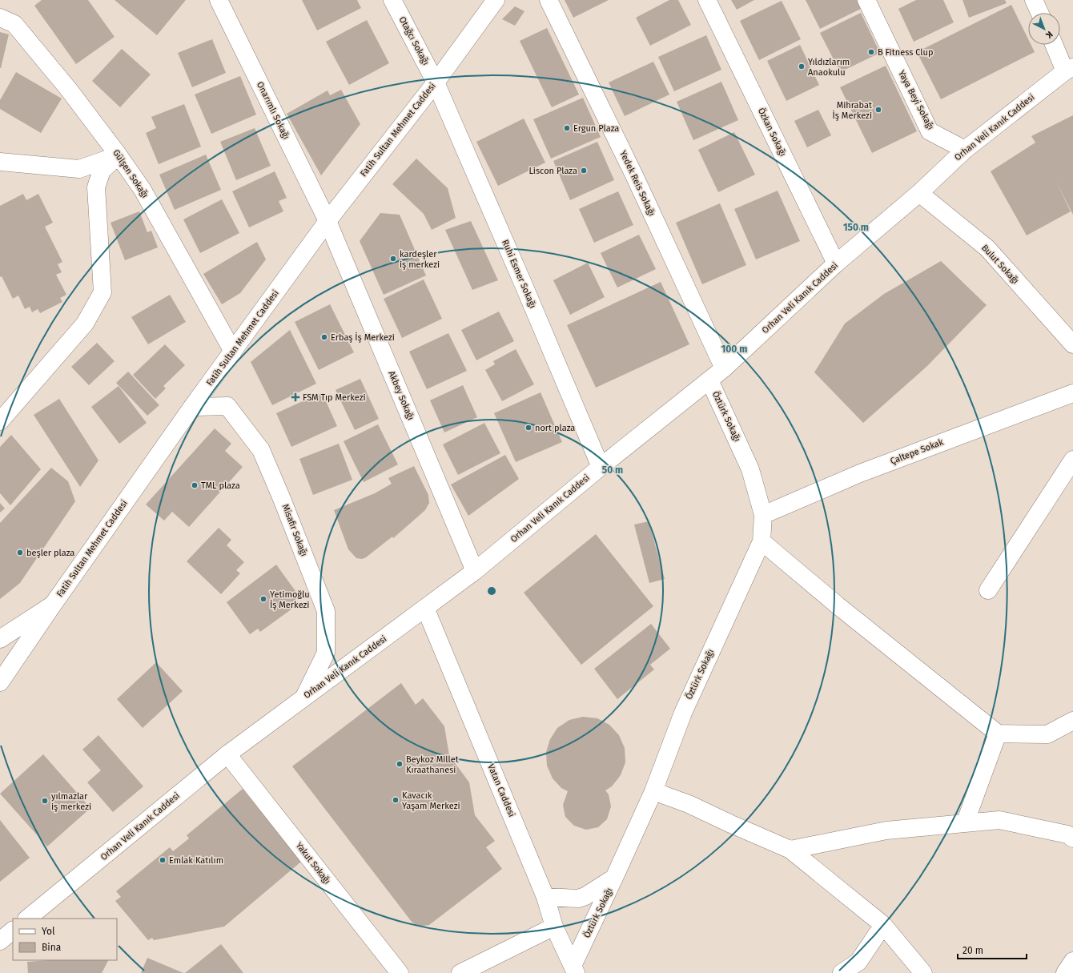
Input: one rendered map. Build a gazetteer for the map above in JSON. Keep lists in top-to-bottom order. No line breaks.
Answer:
{"streets":{"street":["Otağcı Sokağı","Yaya Beyi Sokağı","Onarımlı Sokağı","Orhan Veli Kanık Caddesi","Fatih Sultan Mehmet Caddesi","Özkan Sokağı","Gülşen Sokağı","Yedek Reis Sokağı","Bulut Sokağı","Ruhi Esmer Sokağı","Akbey Sokağı","Öztürk Sokağı","Çaltepe Sokak","Misafir Sokağı","Vatan Caddesi","Yakut Sokağı"]},"crossings":[["Otağcı Sokağı","Fatih Sultan Mehmet Caddesi"],["Otağcı Sokağı","Ruhi Esmer Sokağı"],["Yaya Beyi Sokağı","Orhan Veli Kanık Caddesi"],["Onarımlı Sokağı","Fatih Sultan Mehmet Caddesi"],["Onarımlı Sokağı","Akbey Sokağı"],["Orhan Veli Kanık Caddesi","Özkan Sokağı"],["Orhan Veli Kanık Caddesi","Yedek Reis Sokağı"],["Orhan Veli Kanık Caddesi","Bulut Sokağı"],["Orhan Veli Kanık Caddesi","Ruhi Esmer Sokağı"],["Orhan Veli Kanık Caddesi","Akbey Sokağı"],["Orhan Veli Kanık Caddesi","Öztürk Sokağı"],["Orhan Veli Kanık Caddesi","Misafir Sokağı"],["Orhan Veli Kanık Caddesi","Vatan Caddesi"],["Orhan Veli Kanık Caddesi","Yakut Sokağı"],["Fatih Sultan Mehmet Caddesi","Gülşen Sokağı"],["Fatih Sultan Mehmet Caddesi","Ruhi Esmer Sokağı"],["Fatih Sultan Mehmet Caddesi","Akbey Sokağı"],["Fatih Sultan Mehmet Caddesi","Misafir Sokağı"],["Öztürk Sokağı","Çaltepe Sokak"],["Öztürk Sokağı","Vatan Caddesi"]],"places":{"other":["B Fitness Clup","Yıldızlarım Anaokulu","Mihrabat İş Merkezi","Ergun Plaza","Liscon Plaza","kardeşler iş merkezi","Erbaş İş Merkezi","nort plaza","TML plaza","beşler plaza","Yetimoğlu İş Merkezi","Beykoz Millet Kıraathanesi","Kavacık Yaşam Merkezi","yılmazlar iş merkezi","Emlak Katılım"],"health":["FSM Tıp Merkezi"]},"legend":["Yol","Bina"],"scale_bar":"20 m","north":"bottom right","rings":["150 m","100 m","50 m"]}
